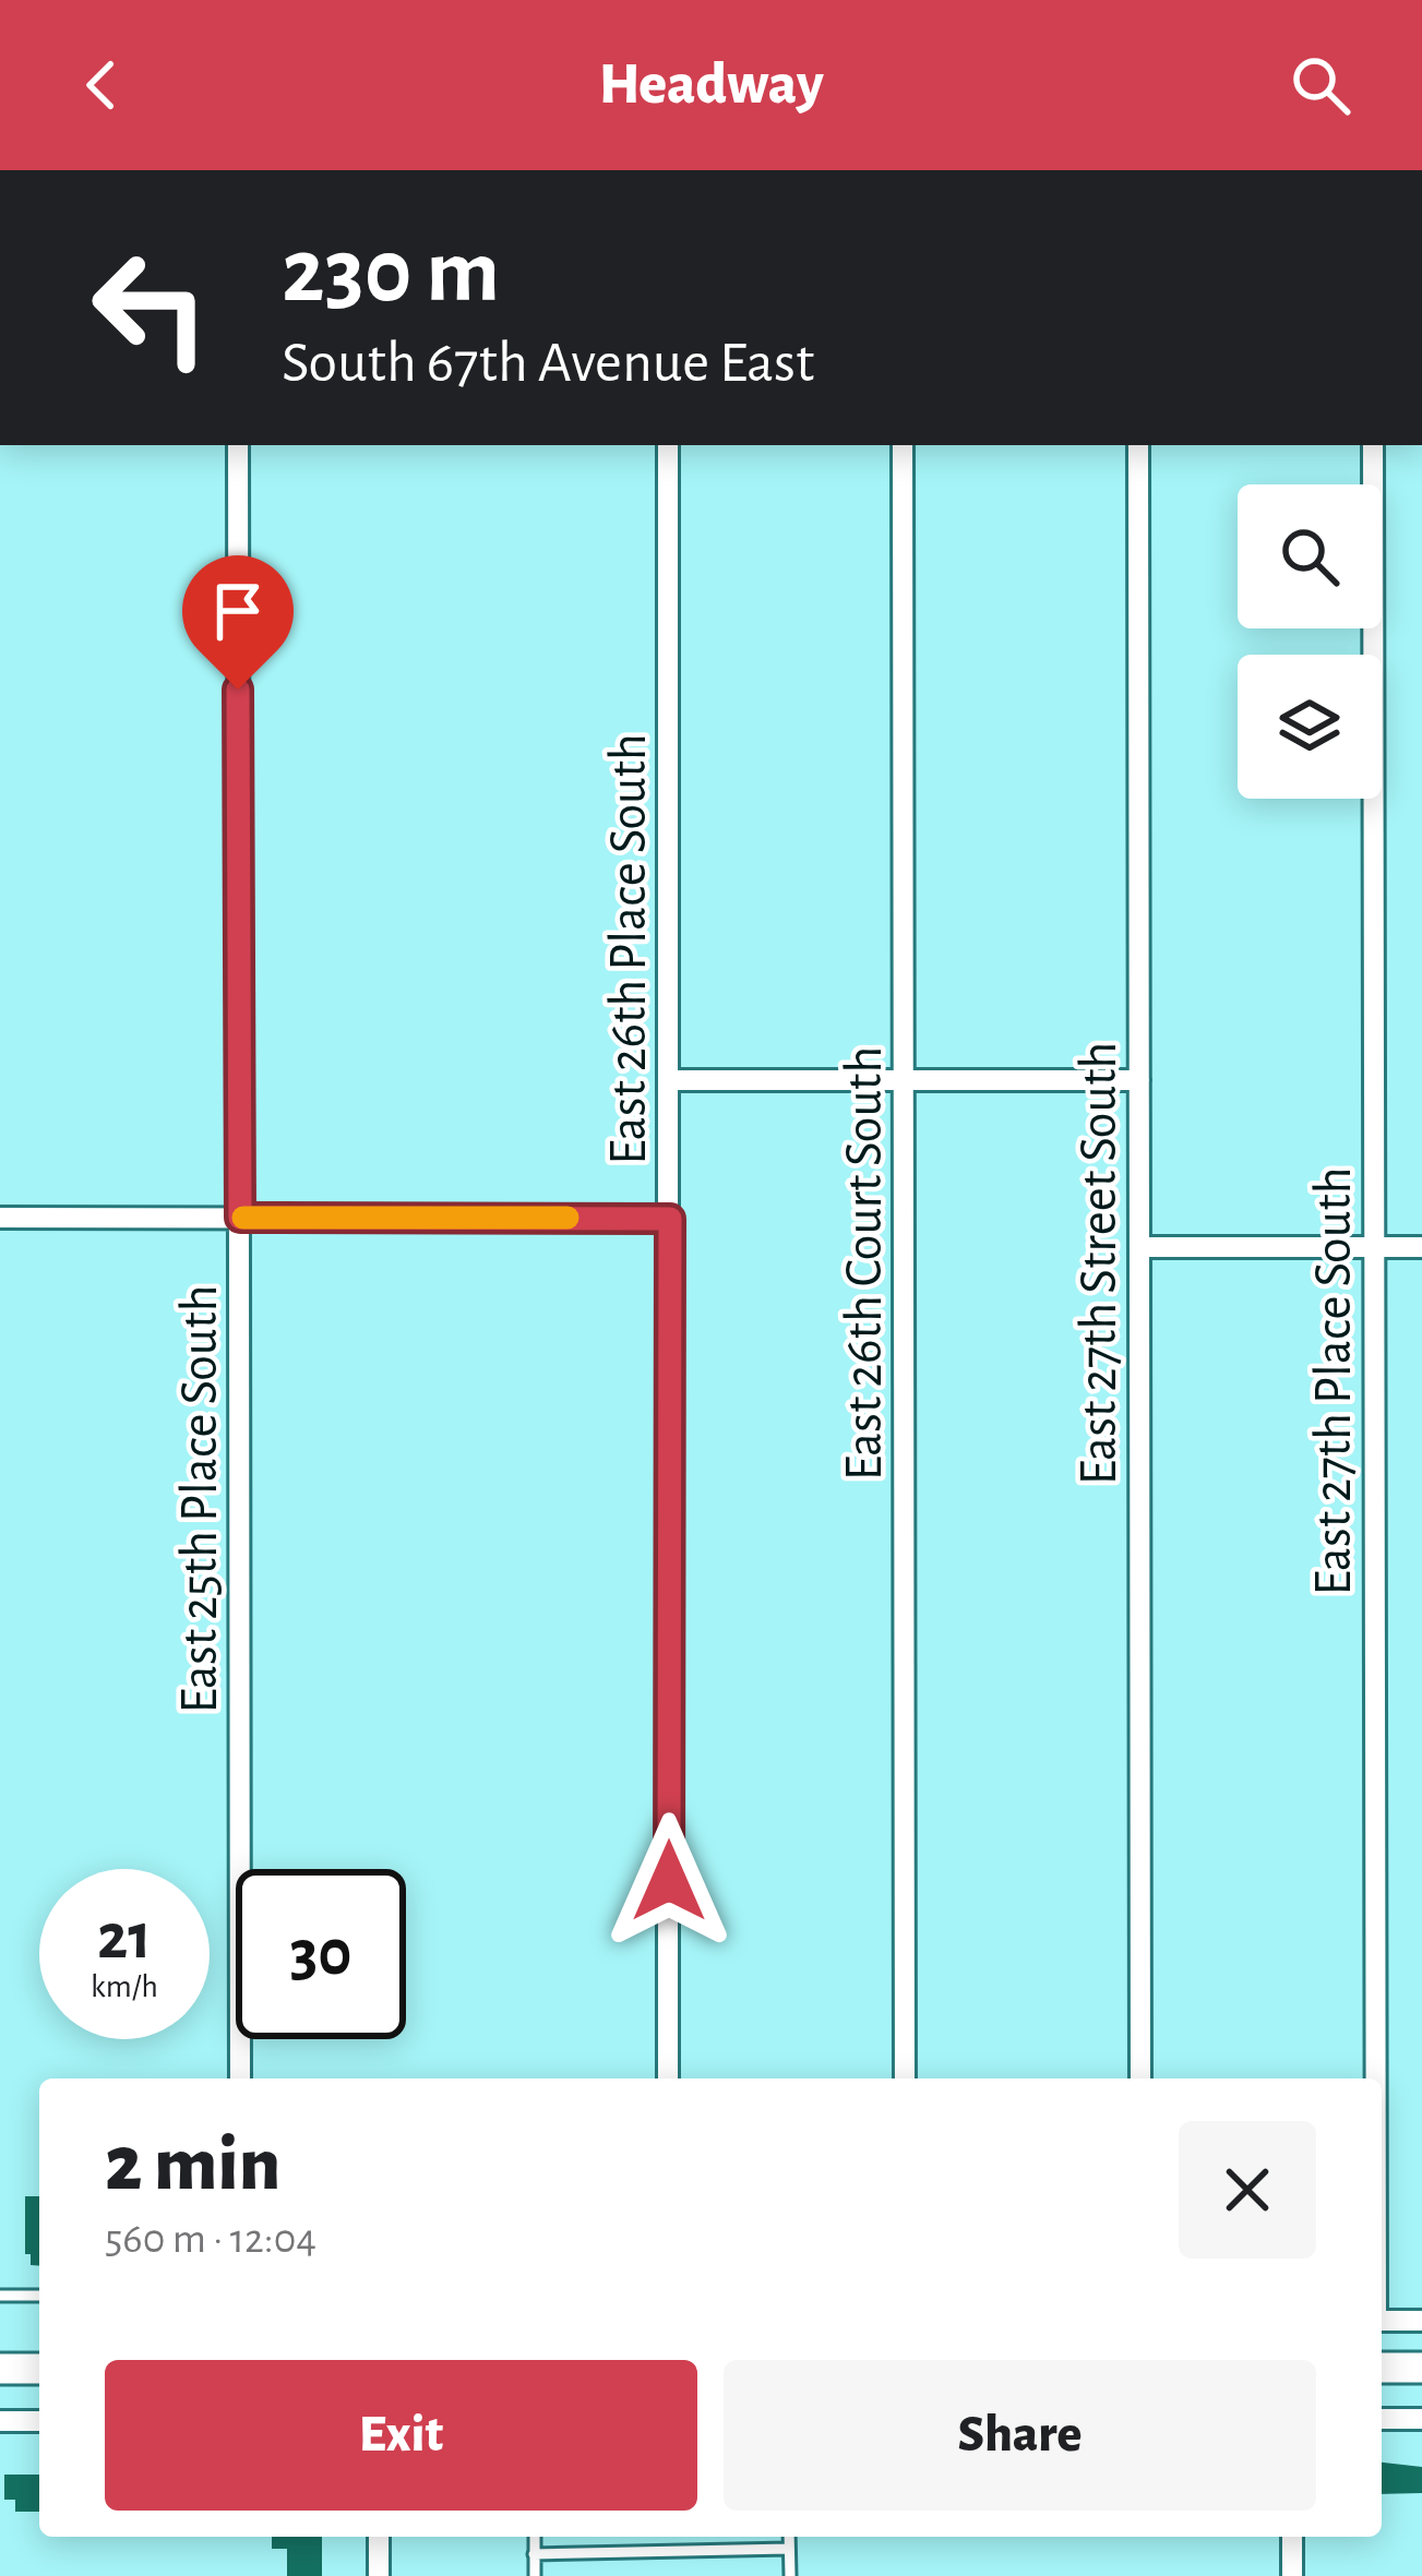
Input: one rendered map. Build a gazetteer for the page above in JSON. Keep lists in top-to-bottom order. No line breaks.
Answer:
{"streets":{"street":["East 26th Place South","East 26th Court South","East 27th Street South","East 27th Place South","East 25th Place South"]},"page":{"header":"Headway","turn":["230 m","South 67th Avenue East"],"speed":"21 km/h","limit":"30","heading":["2 min","560 m · 12:04"],"buttons":["Exit","Share"]}}
